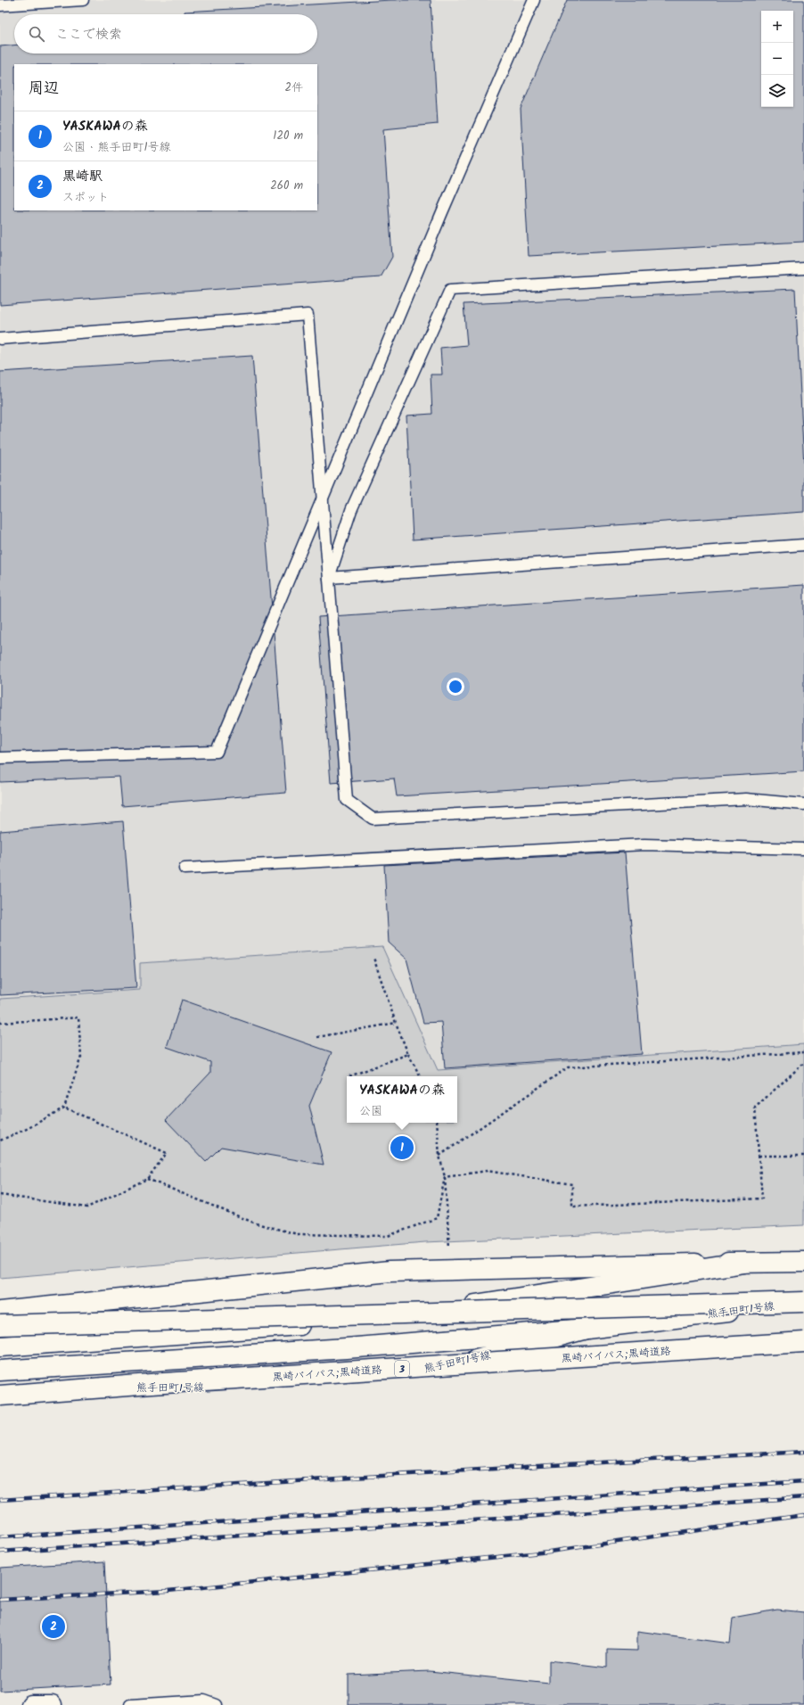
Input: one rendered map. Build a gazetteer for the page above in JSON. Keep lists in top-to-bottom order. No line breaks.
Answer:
{"streets":{"main road":["熊手田町1号線","黒崎バイパス;黒崎道路","3"]},"page":{"map_buttons":["+","−"],"search":"ここで検索","heading":["周辺","2件"],"list":[{"mark":"1","name":"YASKAWAの森","note":"公園 · 熊手田町1号線","value":"120 m"},{"mark":"2","name":"黒崎駅","note":"スポット","value":"260 m"}],"popup":["YASKAWAの森","公園"],"pins":["1","2"]}}
